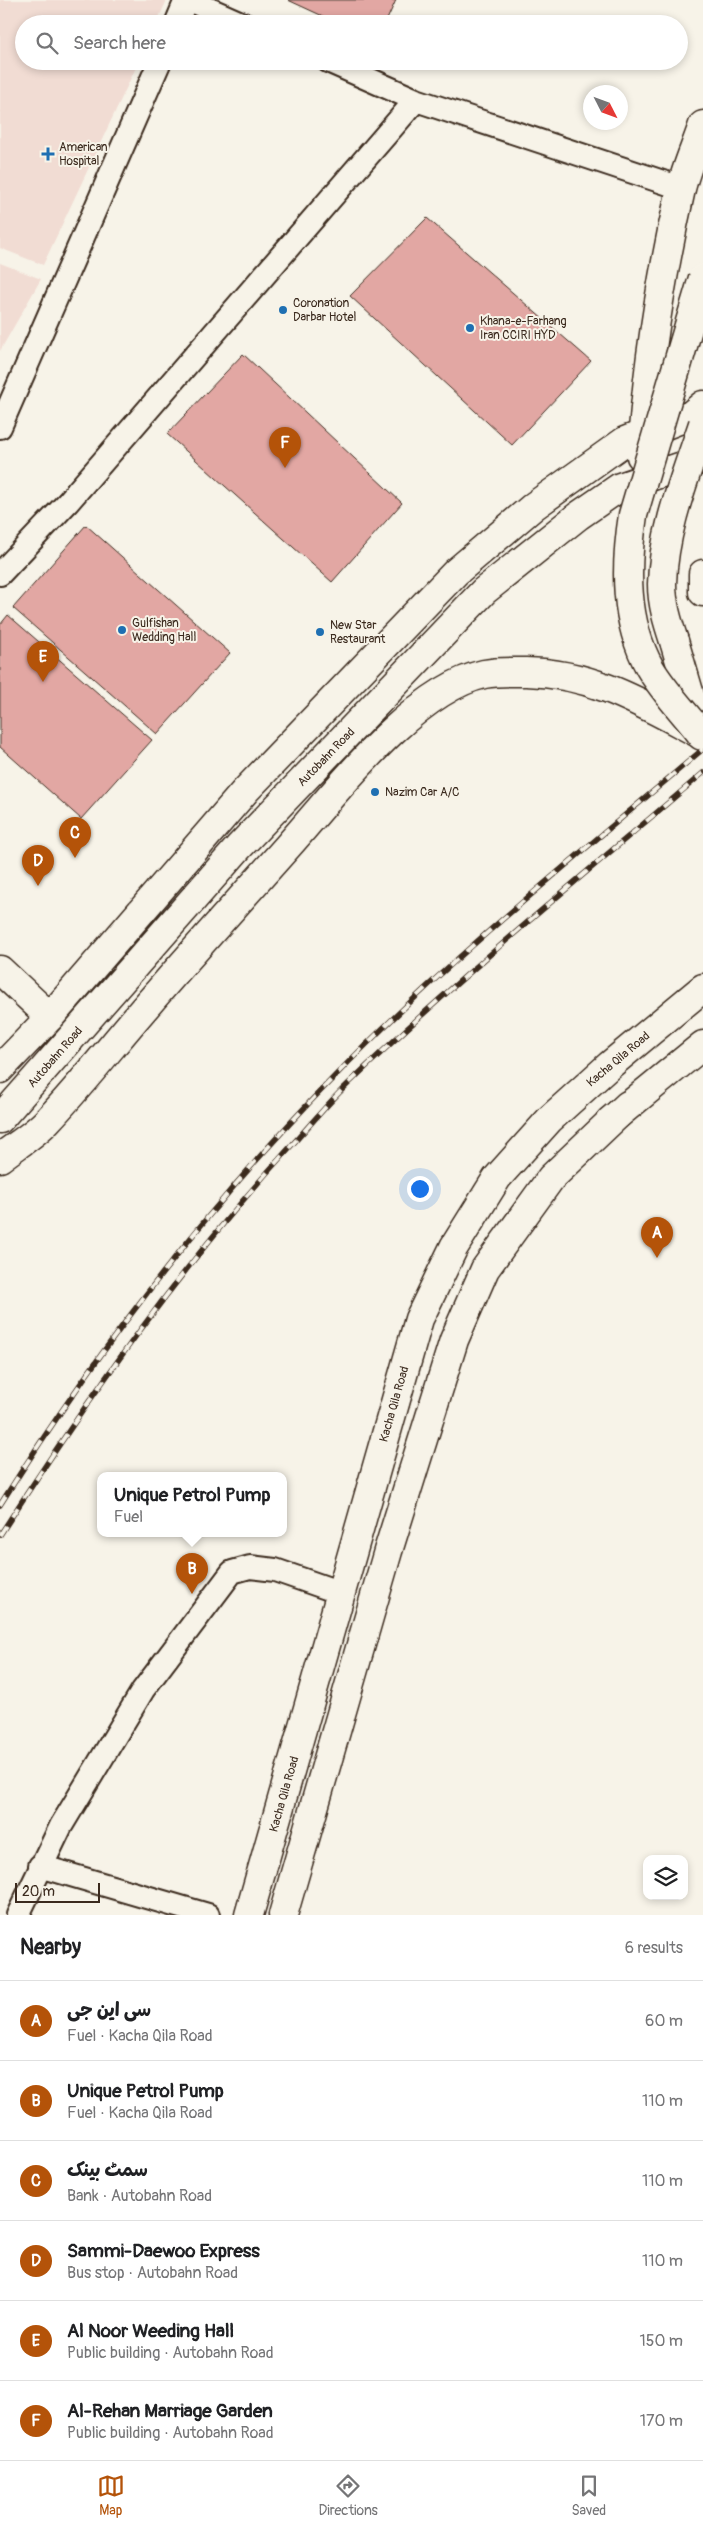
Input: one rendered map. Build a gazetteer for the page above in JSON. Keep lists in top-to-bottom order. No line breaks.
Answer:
{"streets":{"main road":["Autobahn Road","Kacha Qila Road"]},"places":{"health":["American Hospital"],"other":["Coronation Darbar Hotel","Khana-e-Farhang Iran CCIRI HYD","Gulfishan Wedding Hall","New Star Restaurant","Nazim Car A/C"]},"scale_bar":"20 m","north":"bottom right","page":{"search":"Search here","pins":["F","E","C","D","A","B"],"popup":["Unique Petrol Pump","Fuel"],"scale":"20 m","heading":["Nearby","6 results"],"list":[{"mark":"A","name":"سی این جی","note":"Fuel · Kacha Qila Road","value":"60 m"},{"mark":"B","name":"Unique Petrol Pump","note":"Fuel · Kacha Qila Road","value":"110 m"},{"mark":"C","name":"سمٹ بینک","note":"Bank · Autobahn Road","value":"110 m"},{"mark":"D","name":"Sammi-Daewoo Express","note":"Bus stop · Autobahn Road","value":"110 m"},{"mark":"E","name":"Al Noor Weeding Hall","note":"Public building · Autobahn Road","value":"150 m"},{"mark":"F","name":"Al-Rehan Marriage Garden","note":"Public building · Autobahn Road","value":"170 m"}],"nav":["Map","Directions","Saved"]}}
